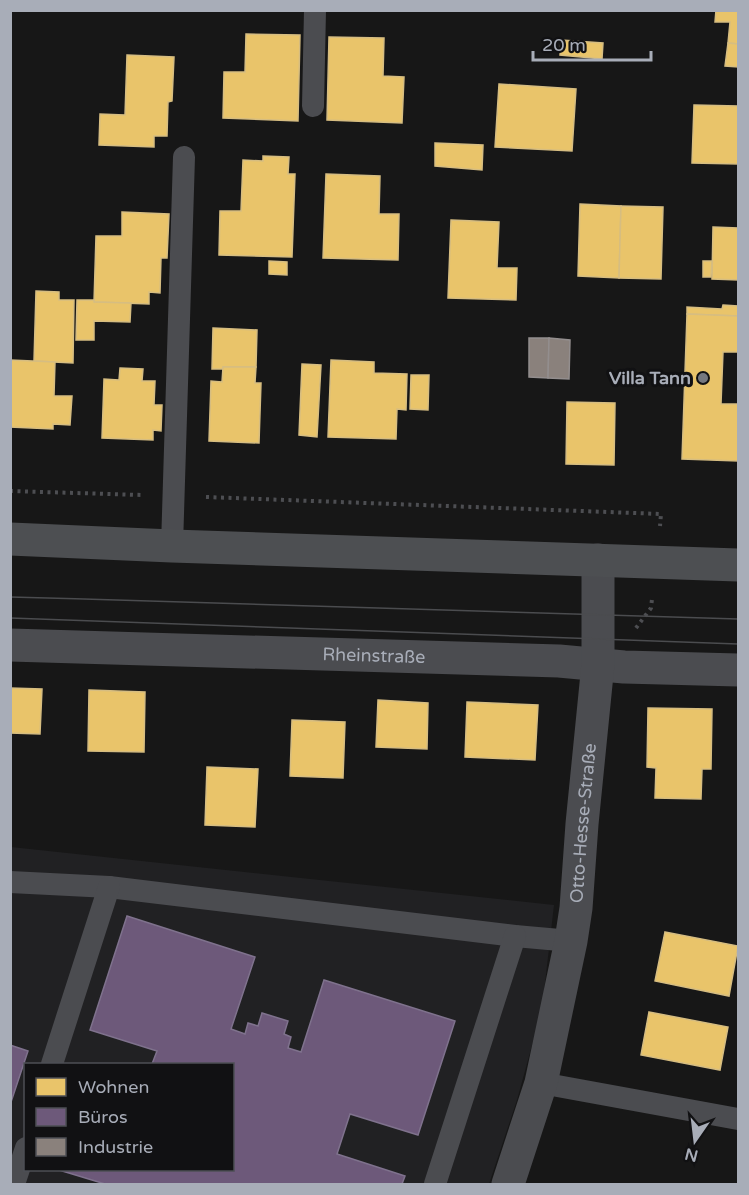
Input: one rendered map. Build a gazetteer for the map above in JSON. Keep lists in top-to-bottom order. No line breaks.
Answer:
{"streets":{"street":["Rheinstraße","Otto-Hesse-Straße"]},"crossings":[["Rheinstraße","Otto-Hesse-Straße"]],"places":["Villa Tann"],"legend":["Wohnen","Büros","Industrie"],"scale_bar":"20 m","north":"bottom"}
